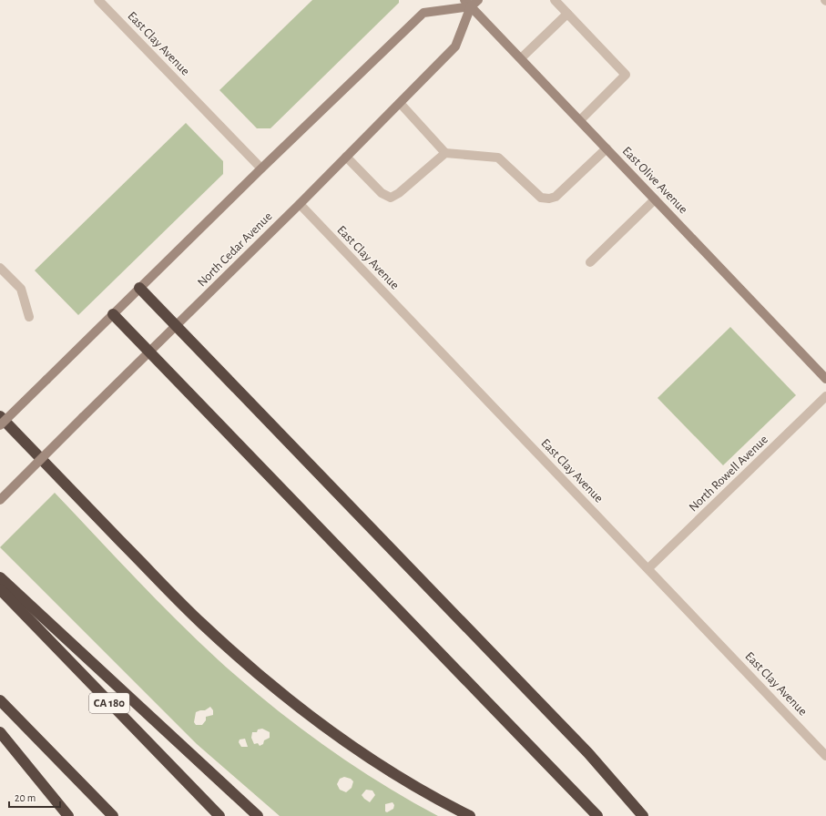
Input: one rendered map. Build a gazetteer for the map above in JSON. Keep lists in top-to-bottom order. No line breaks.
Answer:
{"streets":{"highway":["CA 180"],"main road":["East Olive Avenue","North Cedar Avenue"],"street":["East Clay Avenue","North Rowell Avenue"]},"crossings":[["East Clay Avenue","North Cedar Avenue"],["East Clay Avenue","North Rowell Avenue"],["East Olive Avenue","North Cedar Avenue"]],"scale_bar":"20 m"}
